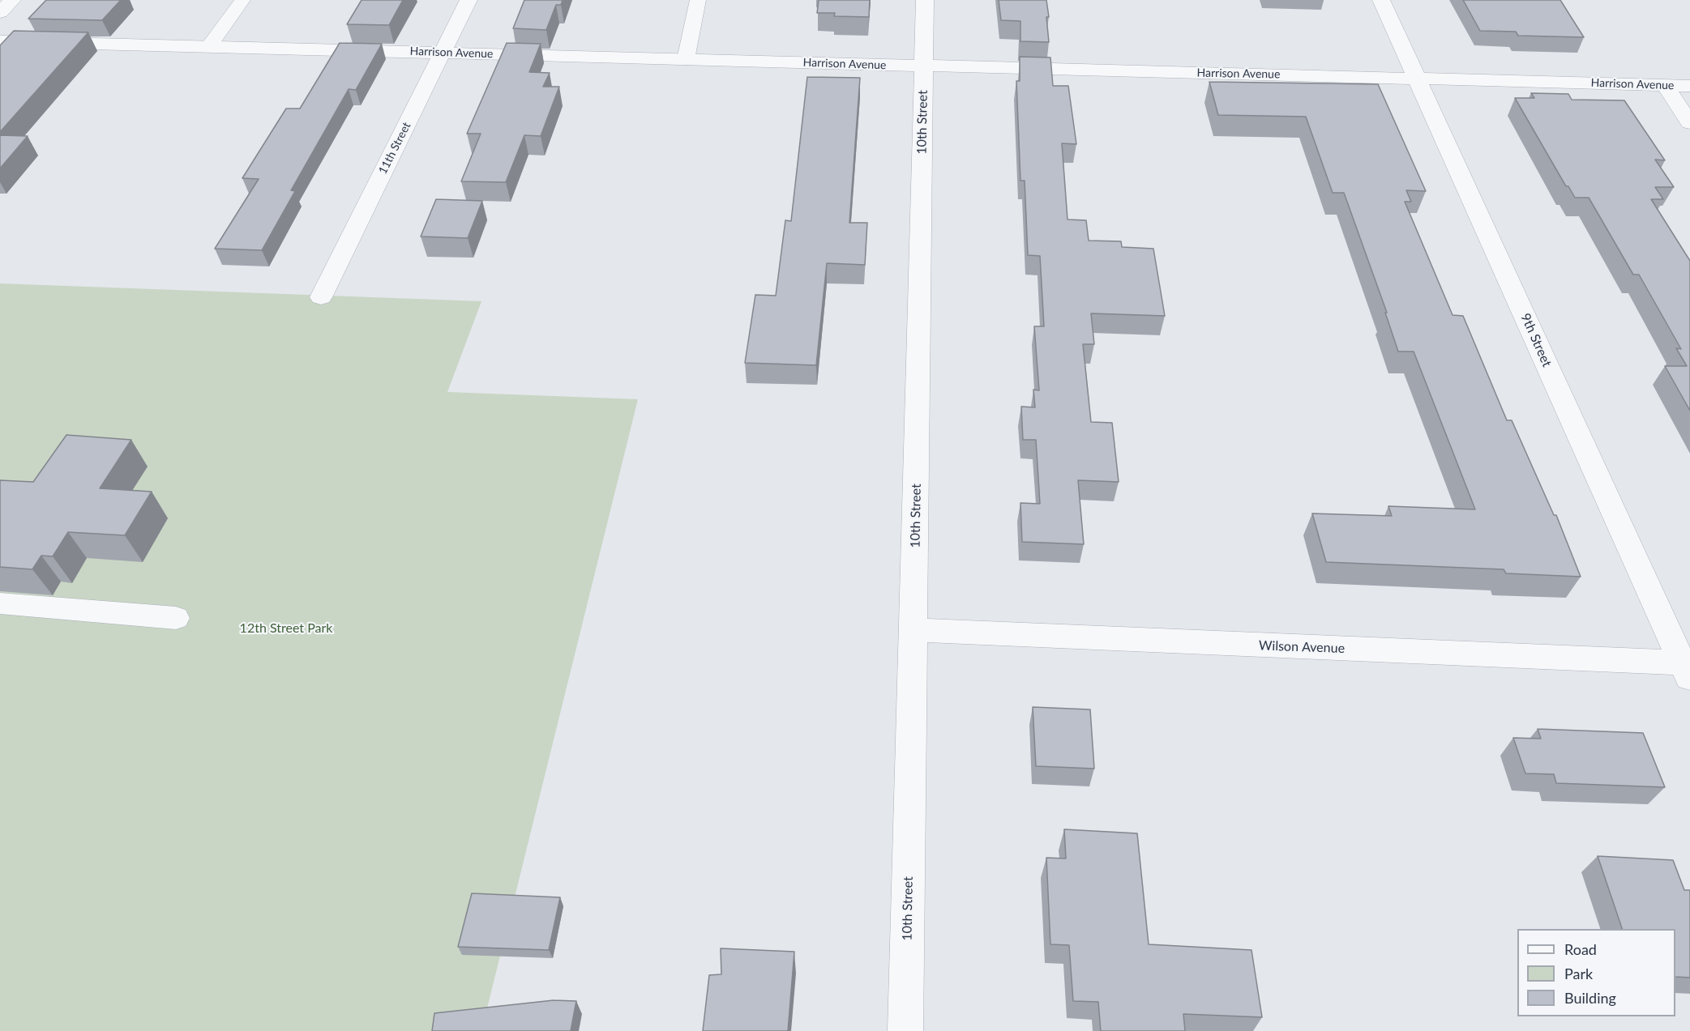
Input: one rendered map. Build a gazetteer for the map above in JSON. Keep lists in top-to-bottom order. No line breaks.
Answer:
{"streets":{"street":["Harrison Avenue","10th Street","11th Street","9th Street","Wilson Avenue"]},"crossings":[["Harrison Avenue","10th Street"],["Harrison Avenue","11th Street"],["Harrison Avenue","9th Street"],["10th Street","Wilson Avenue"],["9th Street","Wilson Avenue"]],"parks":["12th Street Park"],"legend":["Road","Park","Building"]}
